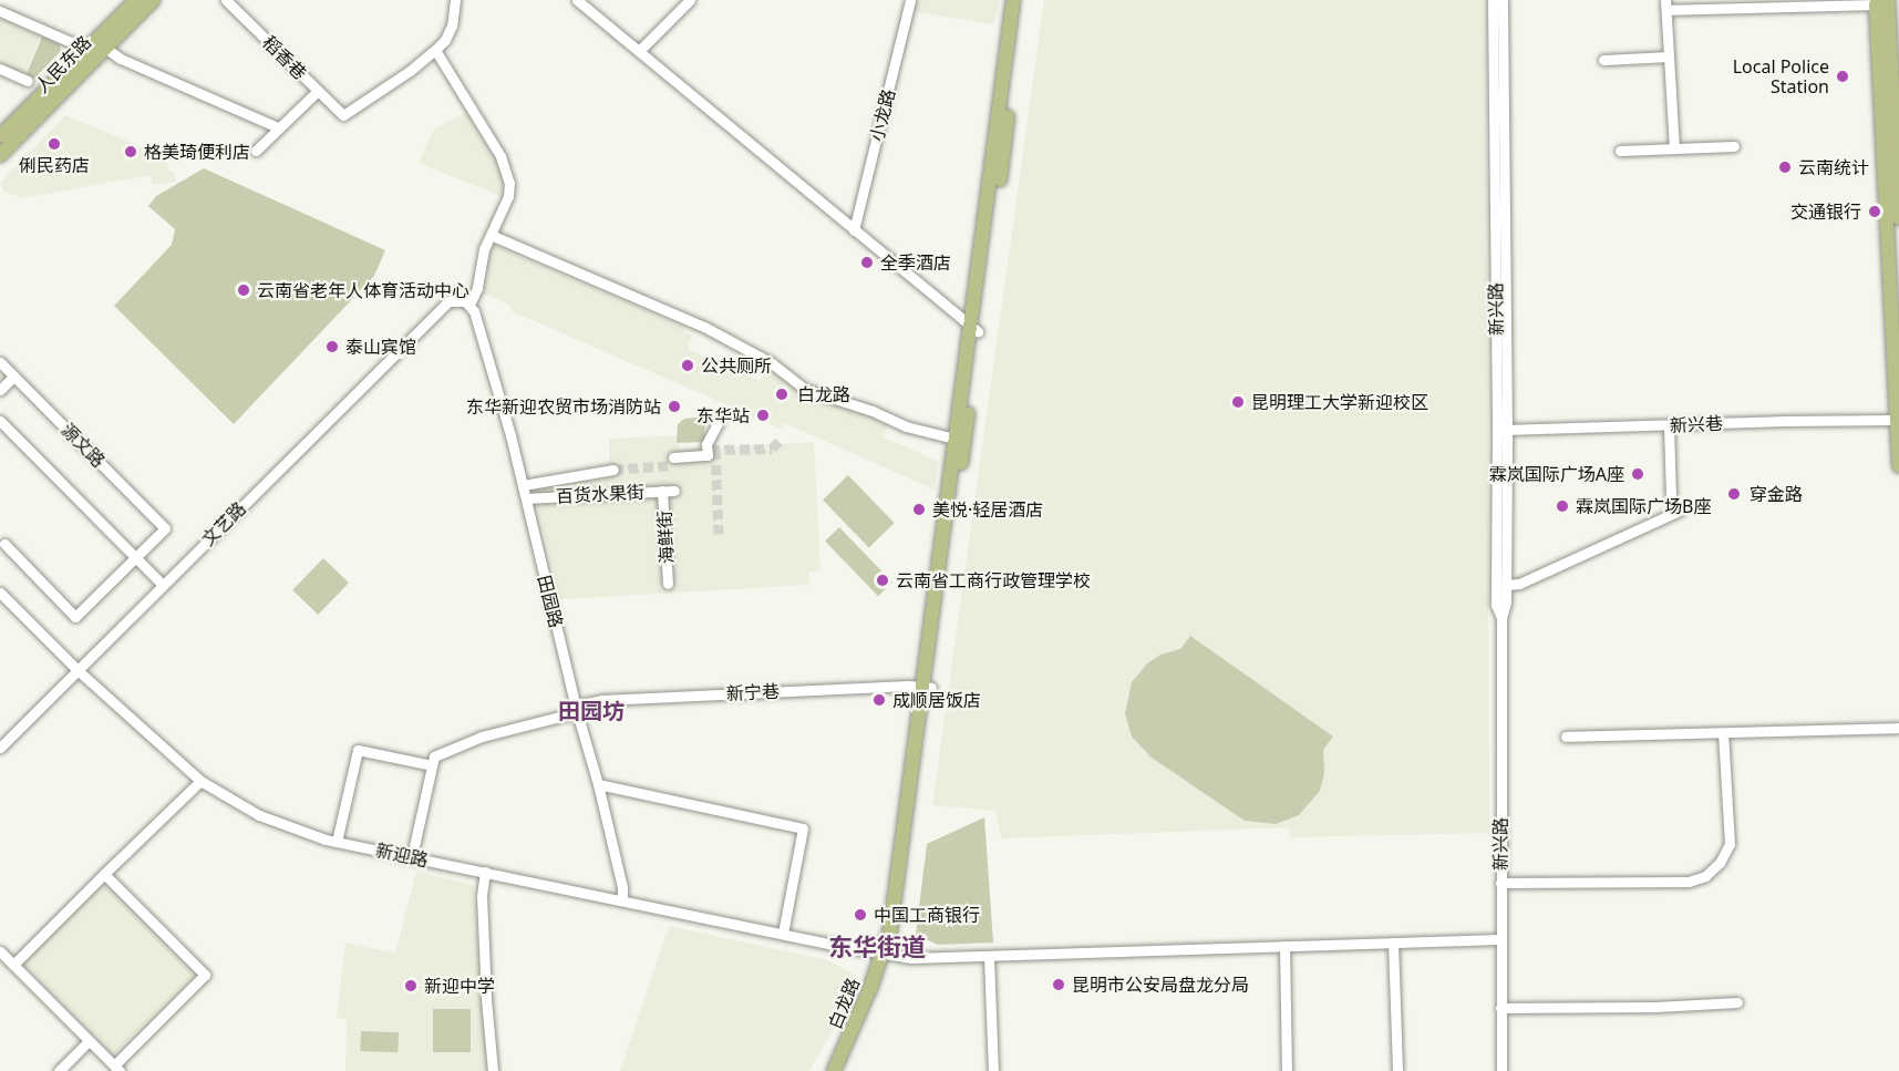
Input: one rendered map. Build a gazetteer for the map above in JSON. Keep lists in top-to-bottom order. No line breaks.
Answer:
{"streets":{"main road":["人民东路","白龙路"],"street":["稻香巷","小龙路","新兴路","新兴巷","源文路","百货水果街","文艺路","海鲜街","田园路","新宁巷","新迎路"]},"crossings":[["新兴路","新兴巷"],["新兴路","新迎路"],["百货水果街","海鲜街"],["百货水果街","田园路"],["文艺路","田园路"],["文艺路","新迎路"],["田园路","新宁巷"],["田园路","新迎路"],["新宁巷","白龙路"],["新迎路","白龙路"]],"districts":["田园坊","东华街道"],"places":["Local Police Station","俐民药店","格美琦便利店","云南统计","交通银行","全季酒店","云南省老年人体育活动中心","泰山宾馆","公共厕所","白龙路","昆明理工大学新迎校区","东华新迎农贸市场消防站","东华站","霖岚国际广场A座","穿金路","霖岚国际广场B座","美悦·轻居酒店","云南省工商行政管理学校","成顺居饭店","中国工商银行","昆明市公安局盘龙分局","新迎中学"]}
